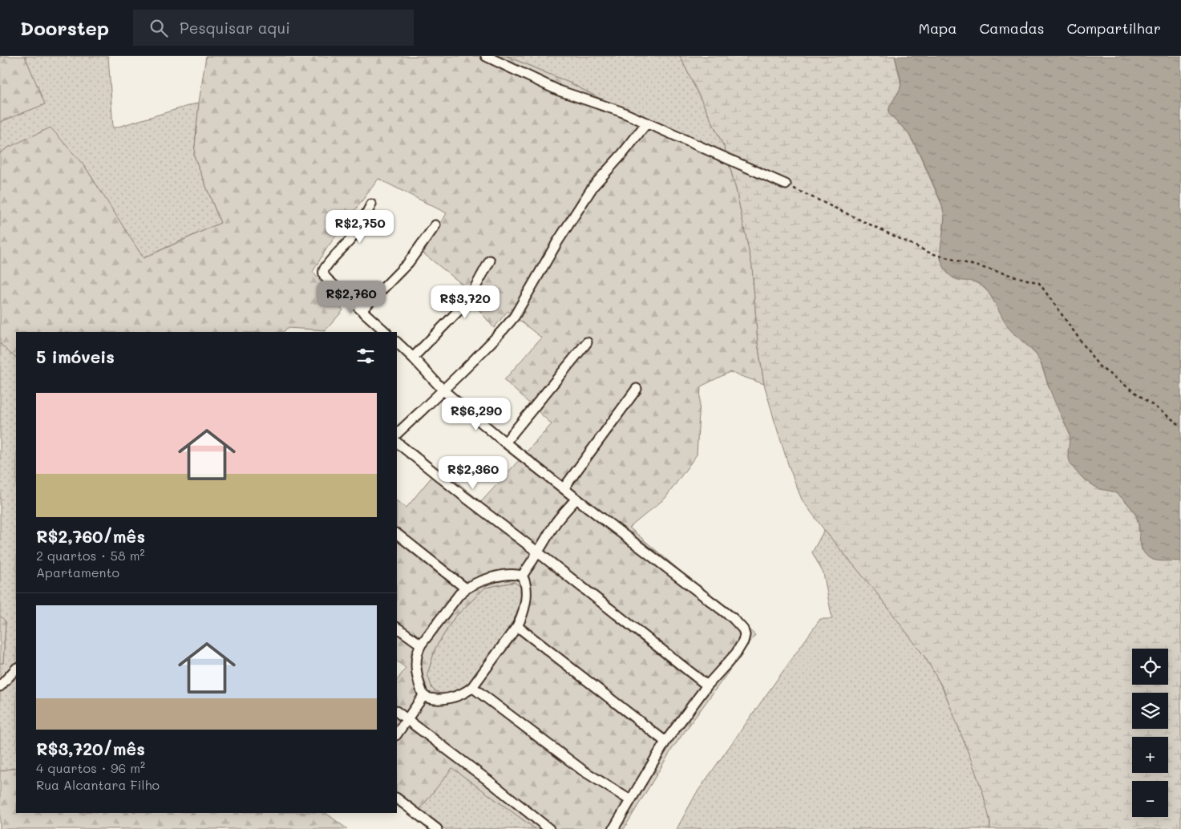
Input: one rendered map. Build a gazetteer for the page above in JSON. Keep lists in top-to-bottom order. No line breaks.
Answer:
{"page":{"header":"Doorstep","search":"Pesquisar aqui","nav":["Mapa","Camadas","Compartilhar"],"price":["R$2,750","R$2,760","R$3,720","R$6,290","R$2,360"],"heading":"5 imóveis","list":[{"name":"R$2,760/mês","note":"2 quartos · 58 m² · Apartamento"},{"name":"R$3,720/mês","note":"4 quartos · 96 m² · Rua Alcantara Filho"}],"map_buttons":["+","−"]}}
